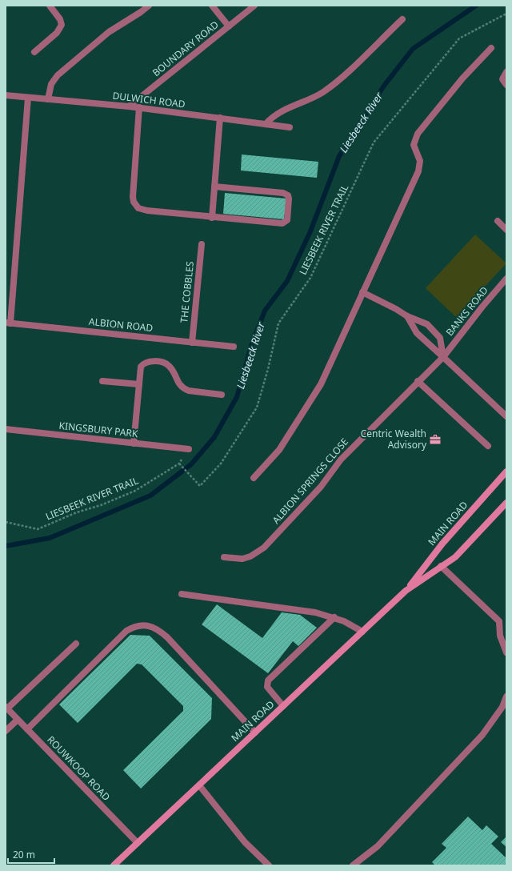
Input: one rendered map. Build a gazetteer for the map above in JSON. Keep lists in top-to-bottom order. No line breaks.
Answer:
{"streets":{"main road":["MAIN ROAD"],"street":["BOUNDARY ROAD","DULWICH ROAD","THE COBBLES","BANKS ROAD","ALBION ROAD","KINGSBURY PARK","ALBION SPRINGS CLOSE","ROUWKOOP ROAD"],"path":["LIESBEEK RIVER TRAIL"]},"crossings":[["BOUNDARY ROAD","DULWICH ROAD"],["THE COBBLES","ALBION ROAD"],["BANKS ROAD","ALBION SPRINGS CLOSE"],["MAIN ROAD","ROUWKOOP ROAD"]],"water":["Liesbeeck River"],"places":{"office":["Centric Wealth Advisory"]},"scale_bar":"20 m"}
